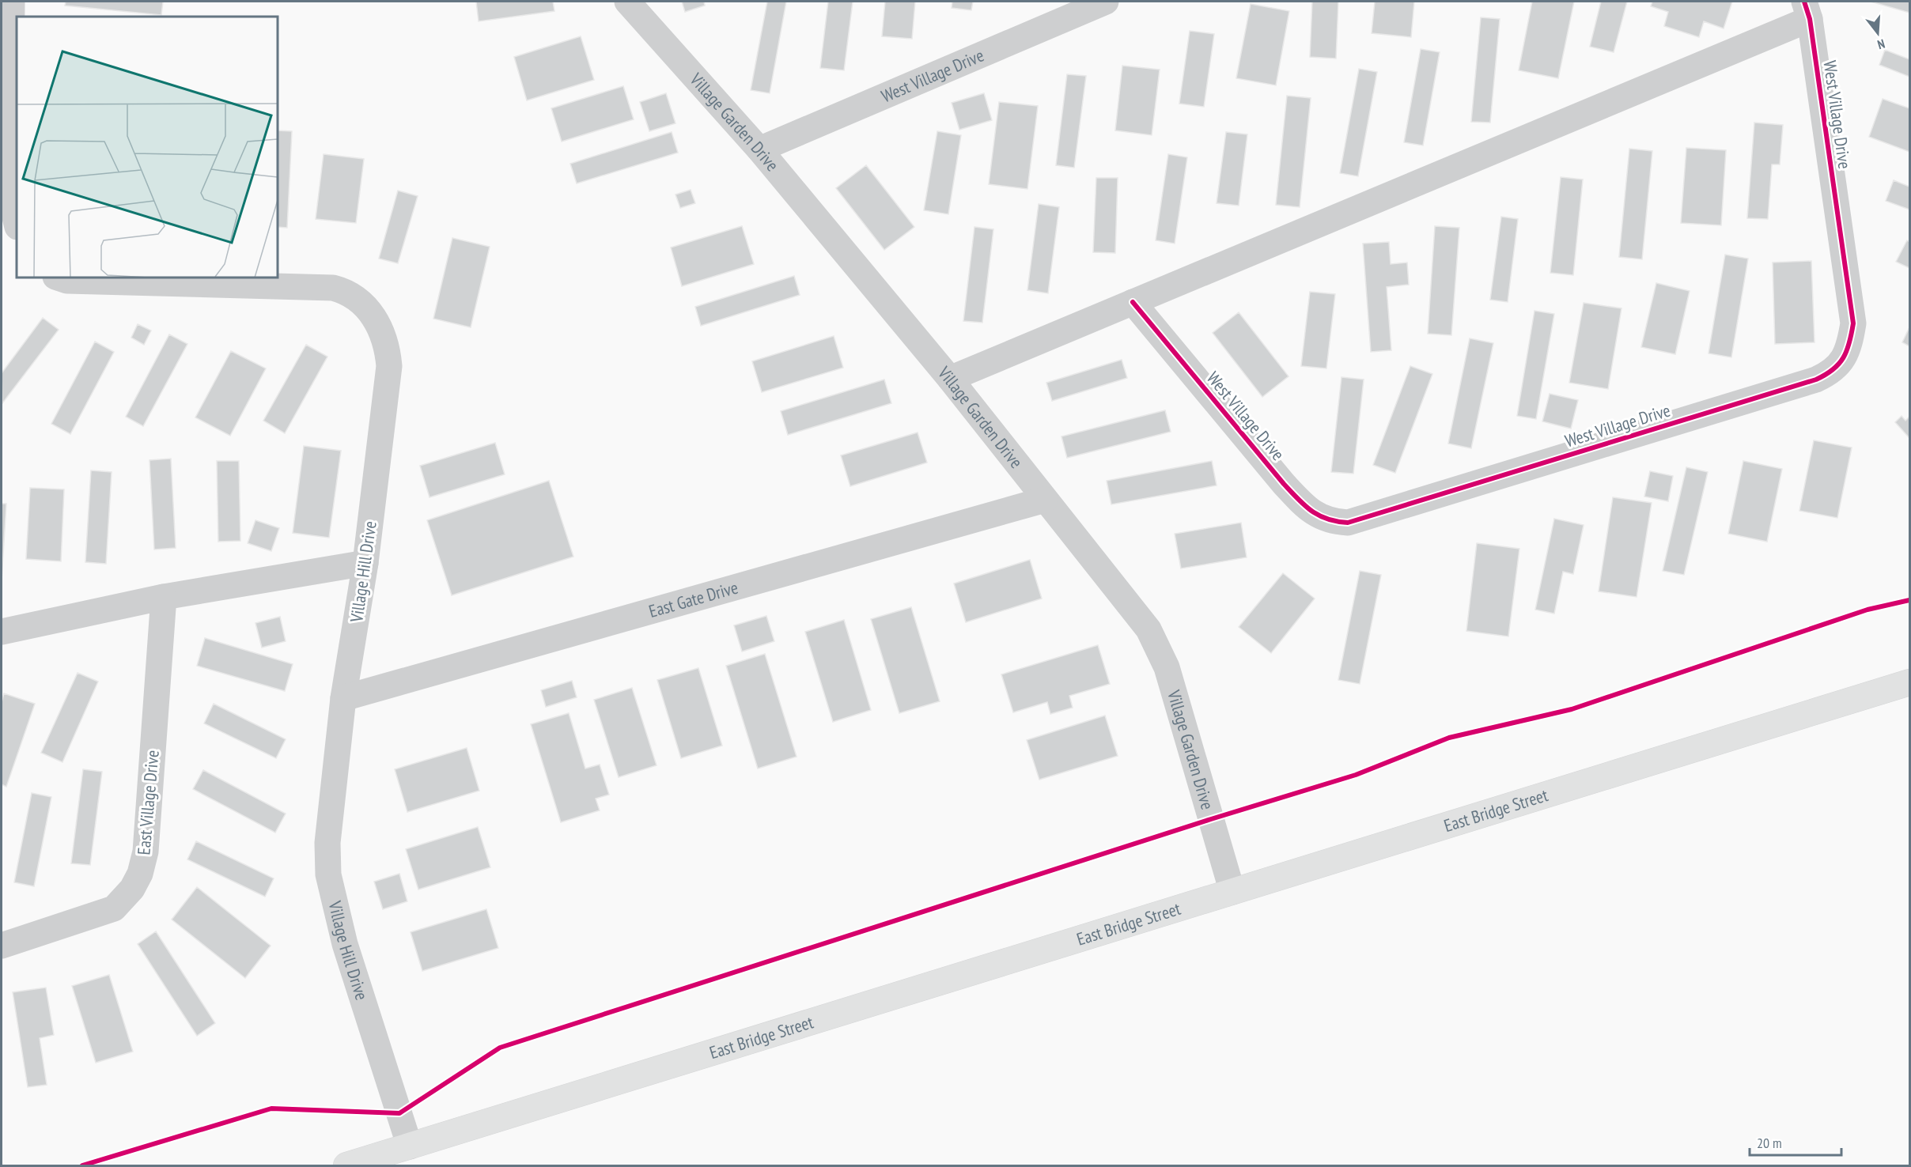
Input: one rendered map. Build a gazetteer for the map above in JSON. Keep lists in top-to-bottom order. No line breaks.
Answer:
{"streets":{"main road":["East Bridge Street"],"street":["West Village Drive","Village Garden Drive","Village Hill Drive","East Gate Drive","East Village Drive"]},"crossings":[["West Village Drive","Village Garden Drive"],["Village Garden Drive","East Gate Drive"],["Village Garden Drive","East Bridge Street"],["Village Hill Drive","East Gate Drive"],["Village Hill Drive","East Bridge Street"]],"scale_bar":"20 m","north":"bottom"}
